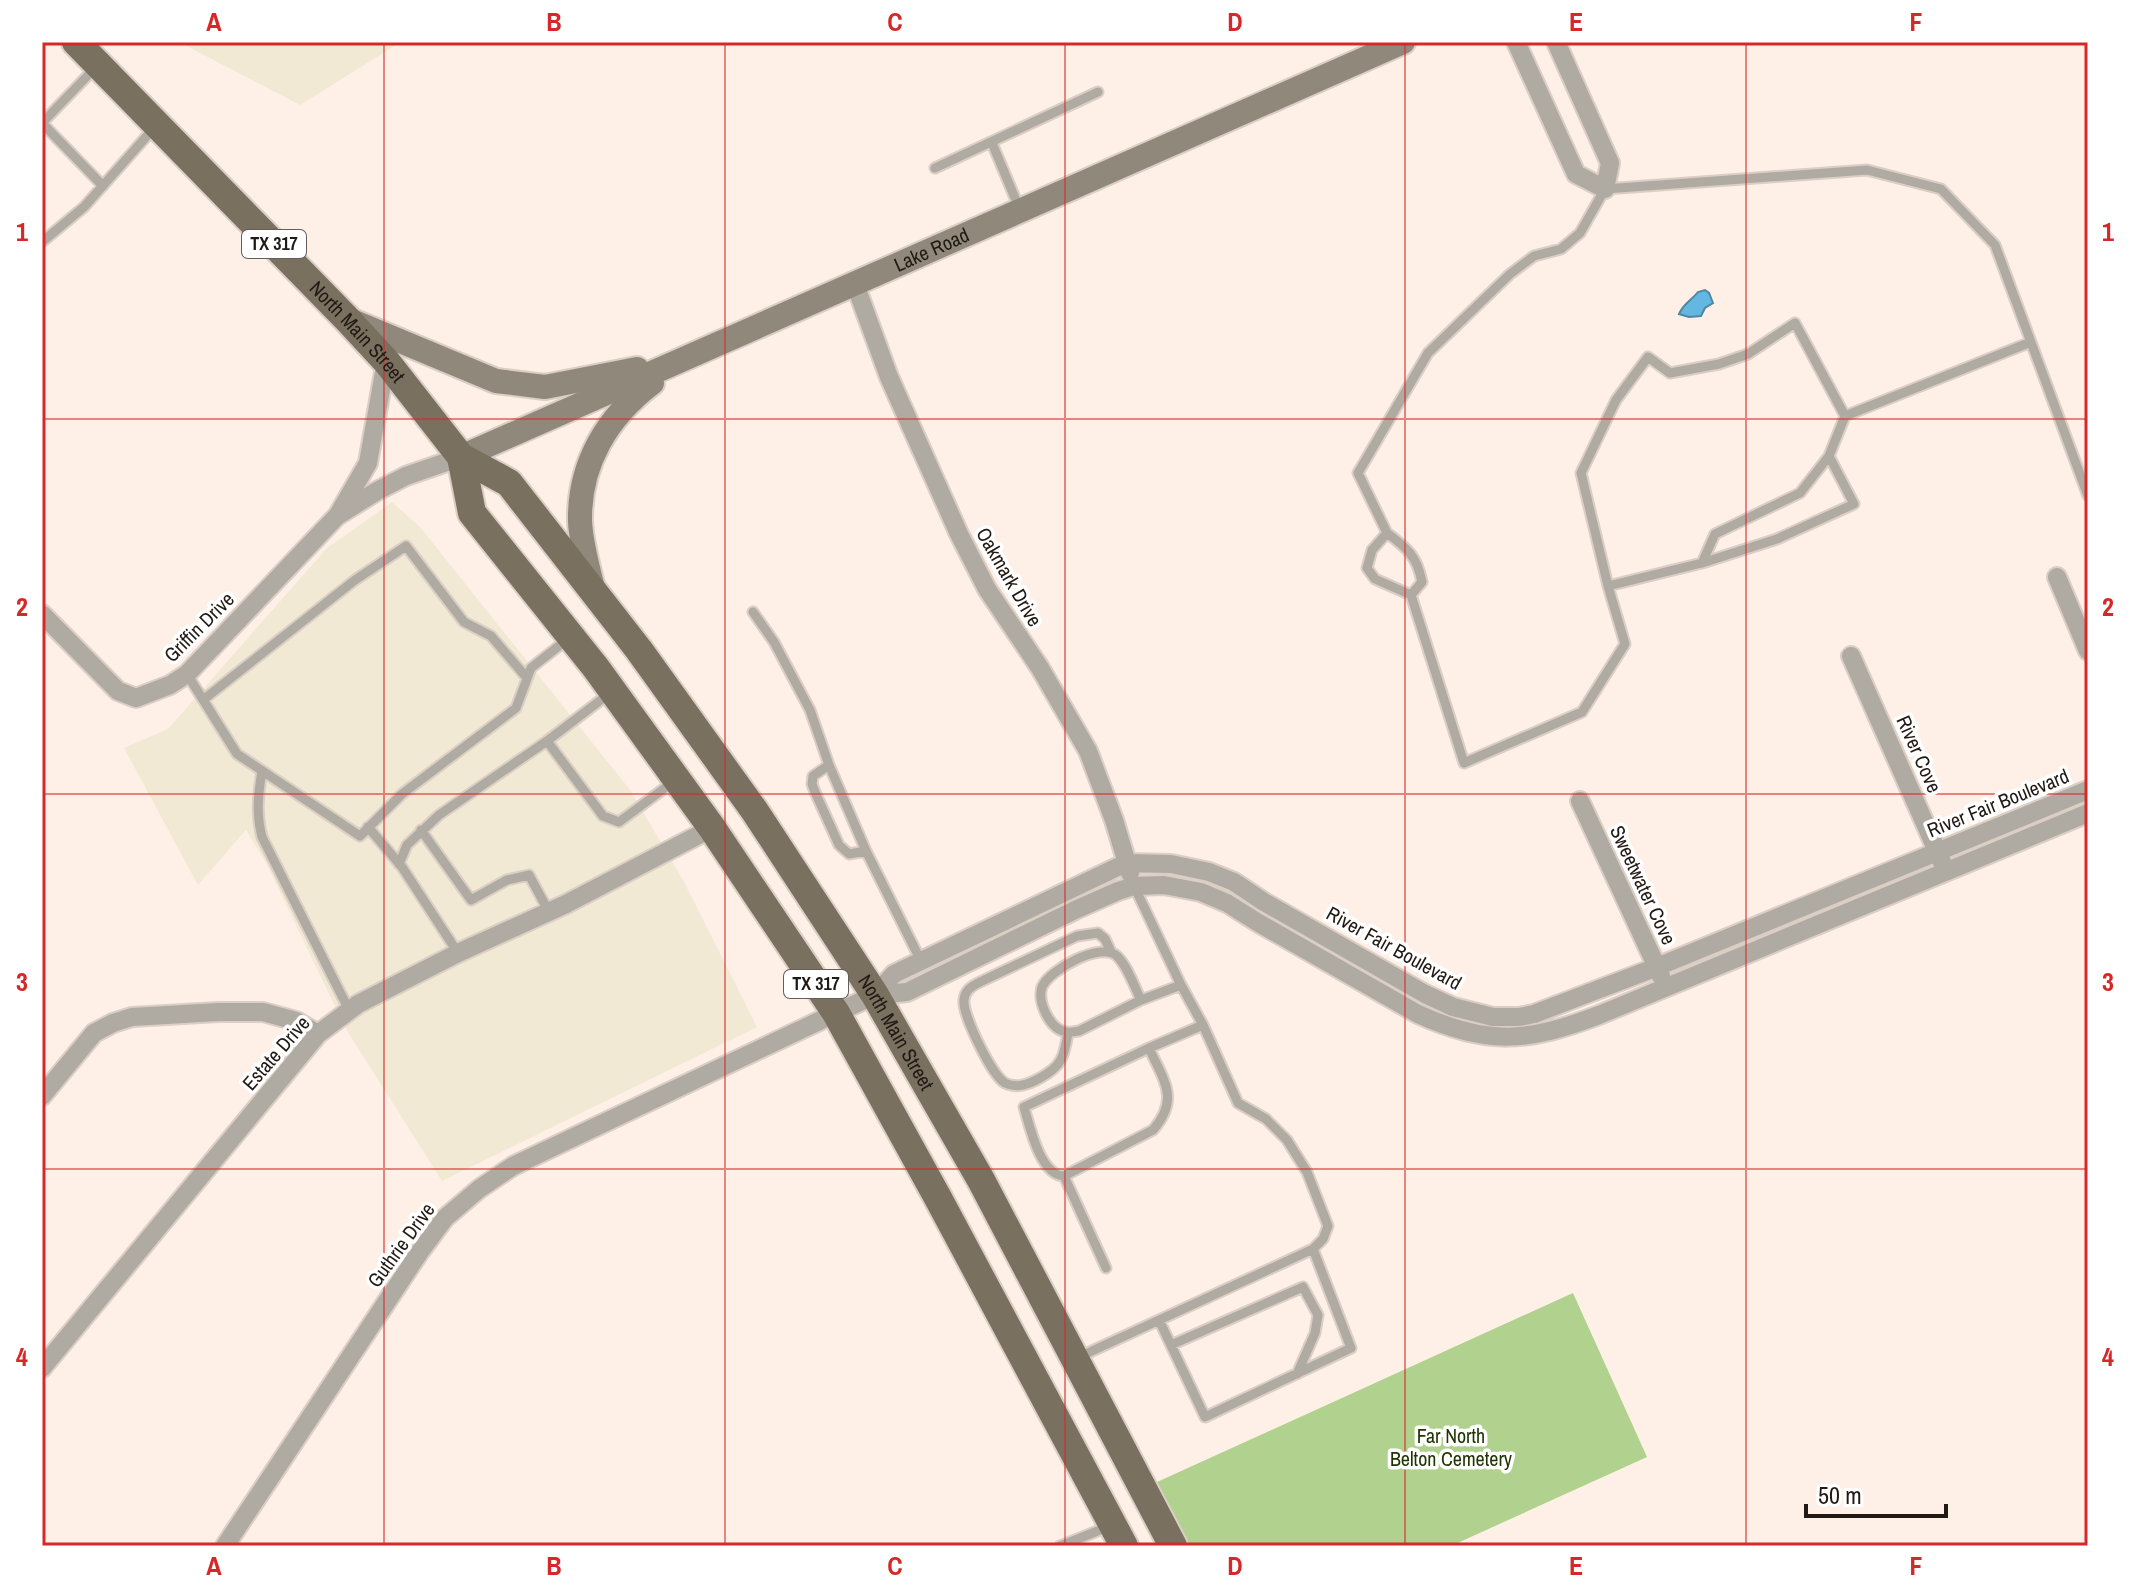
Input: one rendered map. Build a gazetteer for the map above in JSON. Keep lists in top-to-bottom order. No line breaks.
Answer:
{"streets":{"main road":["TX 317","Lake Road","North Main Street"],"street":["Oakmark Drive","Griffin Drive","River Cove","River Fair Boulevard","Sweetwater Cove","Estate Drive","Guthrie Drive"]},"crossings":[["Lake Road","North Main Street"],["Lake Road","Oakmark Drive"],["Lake Road","Griffin Drive"],["North Main Street","Griffin Drive"],["North Main Street","River Fair Boulevard"],["North Main Street","Estate Drive"],["North Main Street","Guthrie Drive"],["Oakmark Drive","River Fair Boulevard"],["River Cove","River Fair Boulevard"],["River Fair Boulevard","Sweetwater Cove"],["River Fair Boulevard","Guthrie Drive"]],"parks":["Far North Belton Cemetery"],"scale_bar":"50 m","grid":{"columns":["A","B","C","D","E","F"],"rows":["1","2","3","4"]}}
